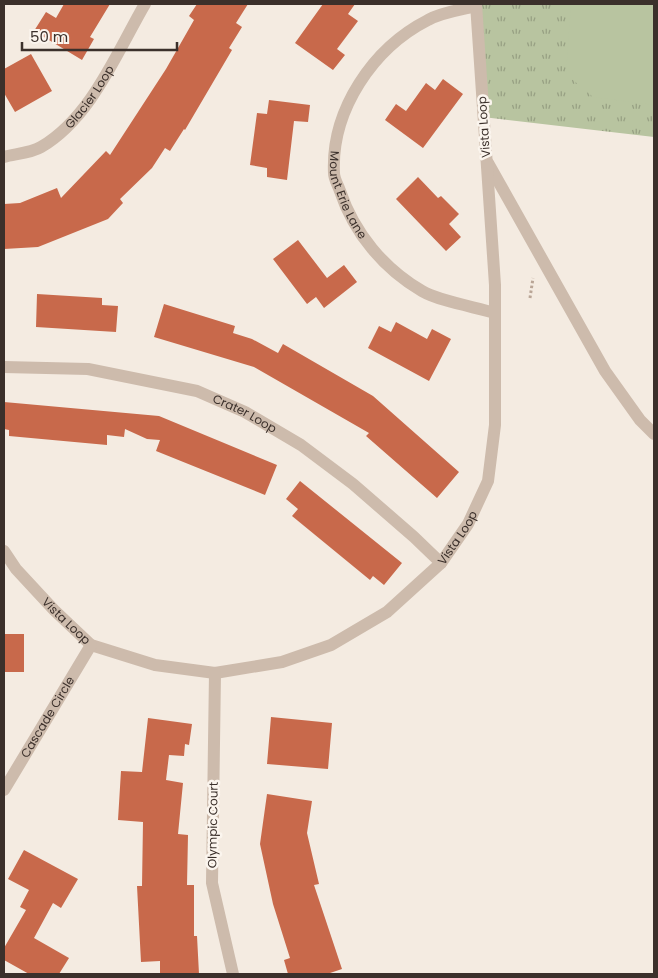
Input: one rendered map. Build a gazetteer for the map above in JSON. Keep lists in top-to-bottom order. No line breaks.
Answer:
{"streets":{"street":["Glacier Loop","Vista Loop","Mount Erie Lane","Crater Loop","Cascade Circle","Olympic Court"]},"crossings":[["Vista Loop","Mount Erie Lane"],["Vista Loop","Crater Loop"],["Vista Loop","Cascade Circle"],["Vista Loop","Olympic Court"]],"scale_bar":"50 m"}
